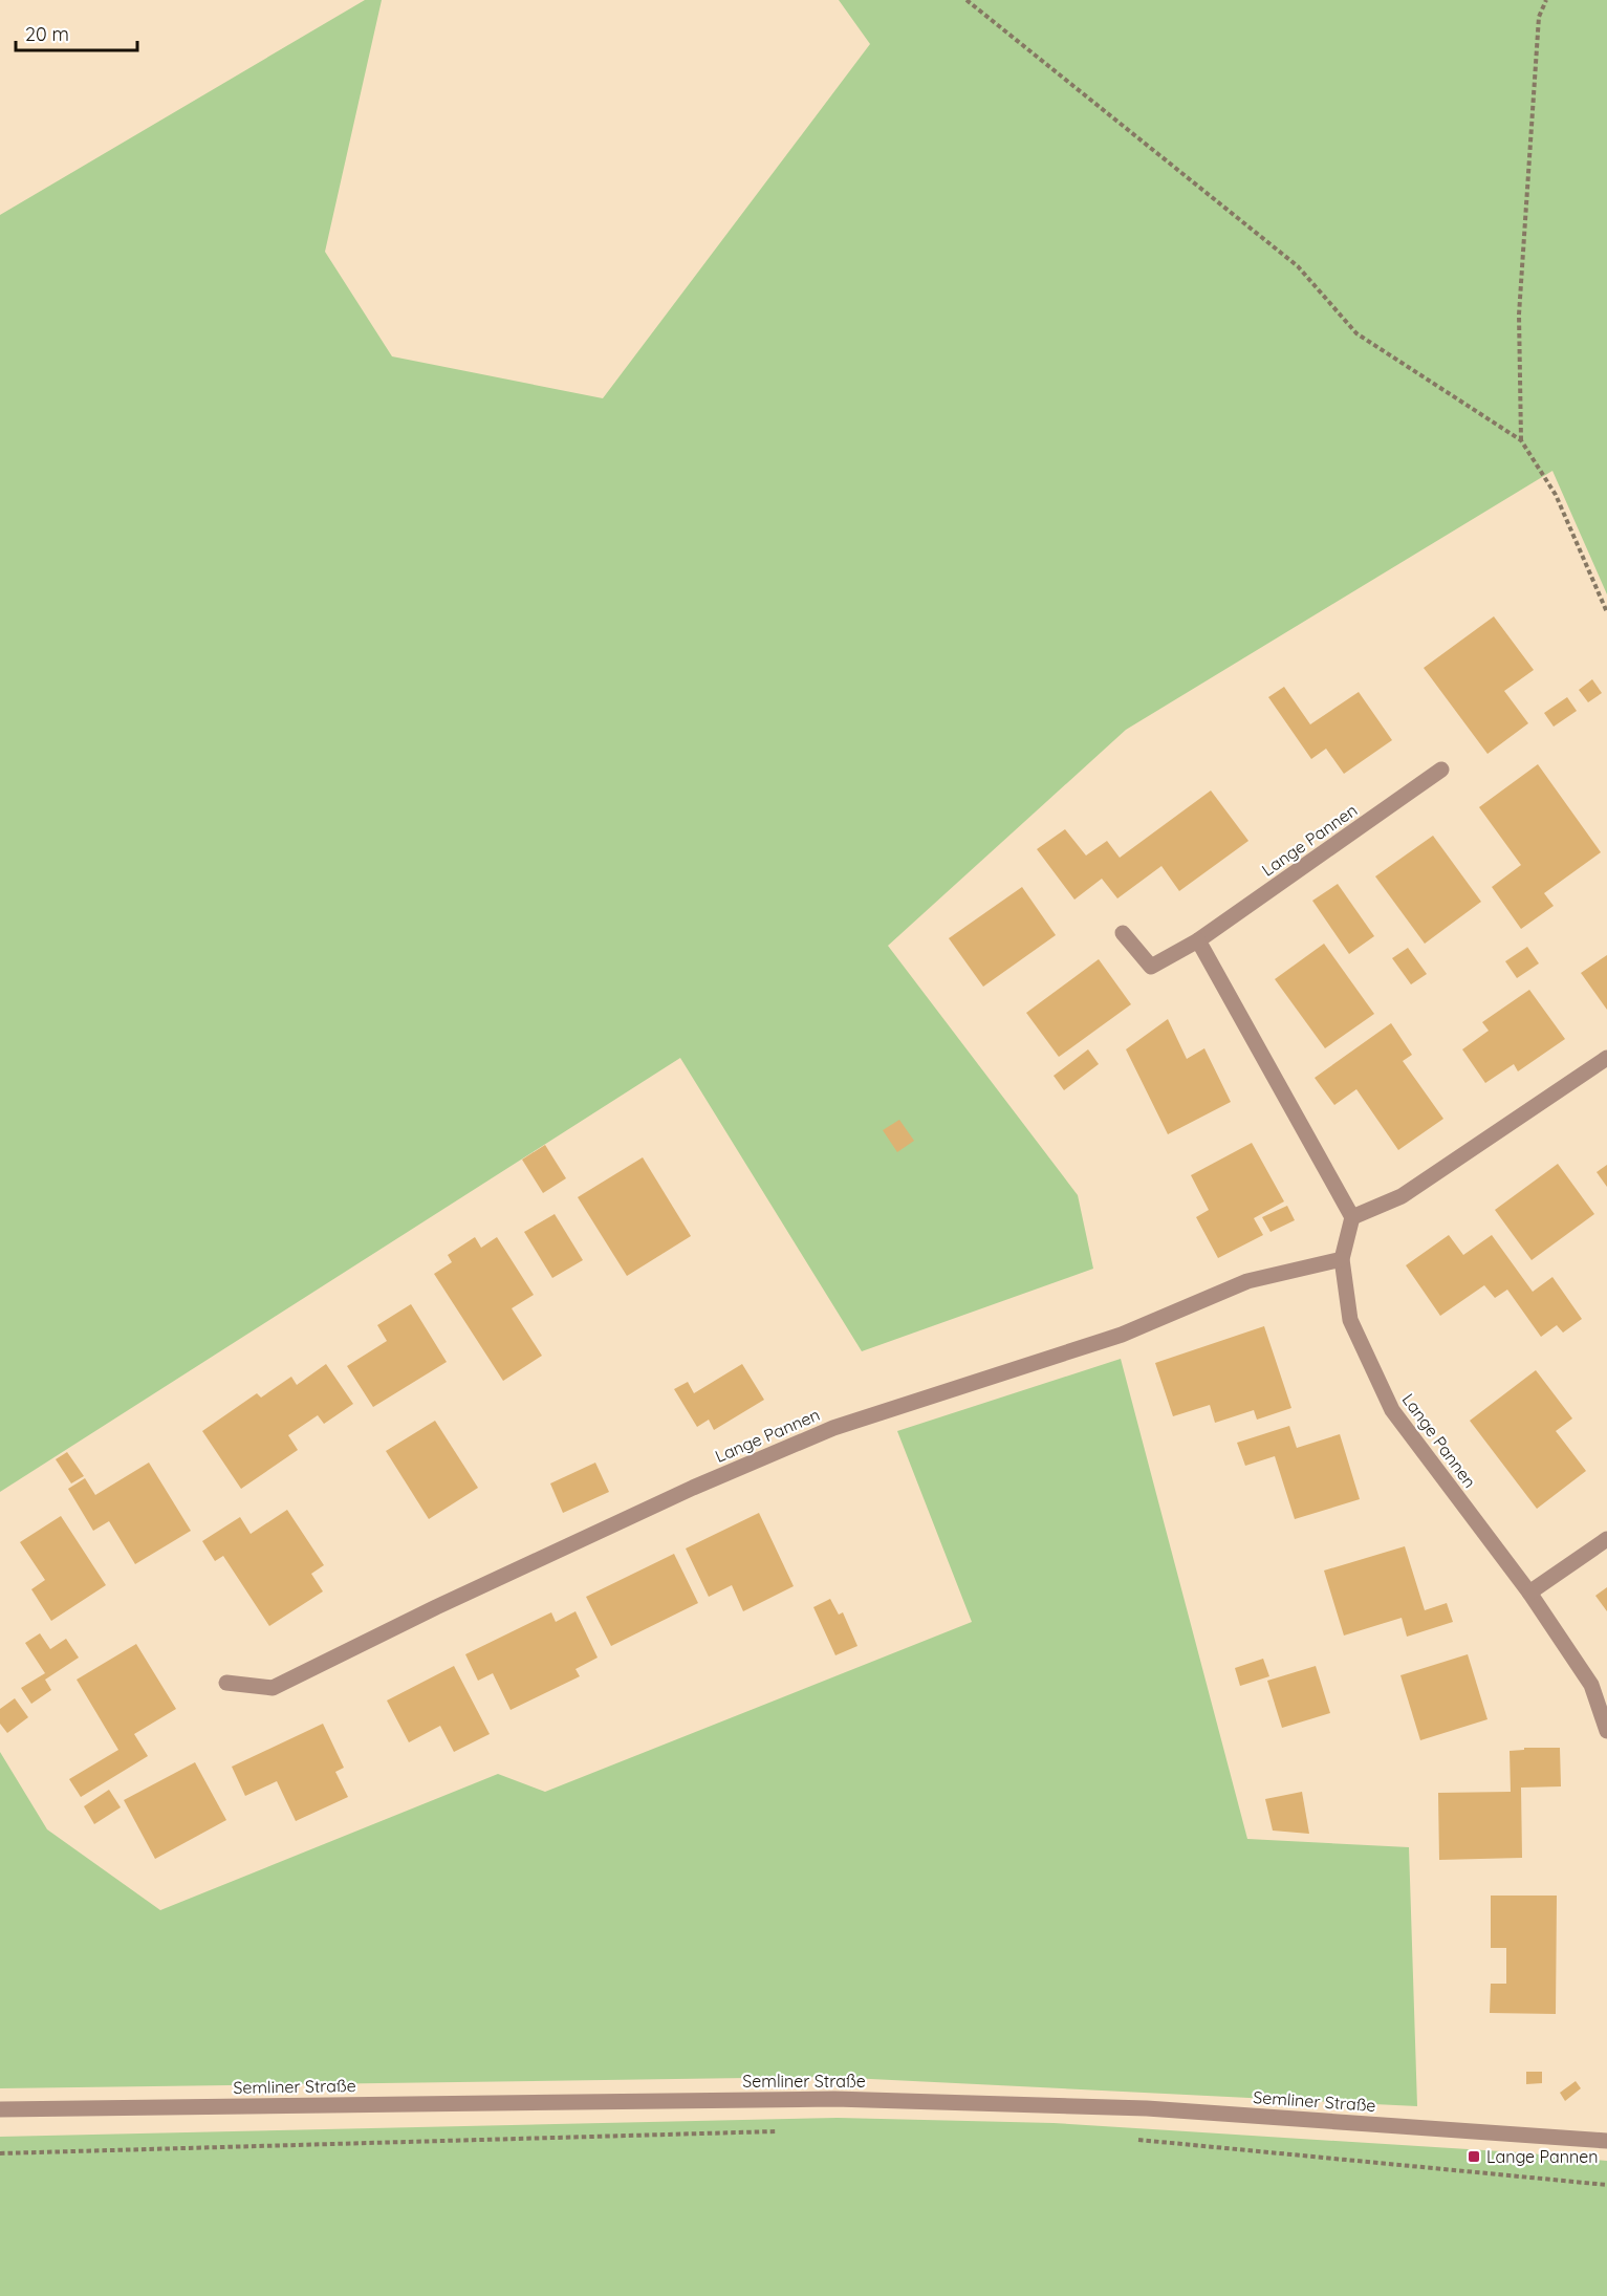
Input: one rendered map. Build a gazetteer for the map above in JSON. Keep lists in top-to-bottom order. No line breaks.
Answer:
{"streets":{"street":["Lange Pannen","Semliner Straße"]},"places":{"transit":["Lange Pannen"]},"scale_bar":"20 m"}
